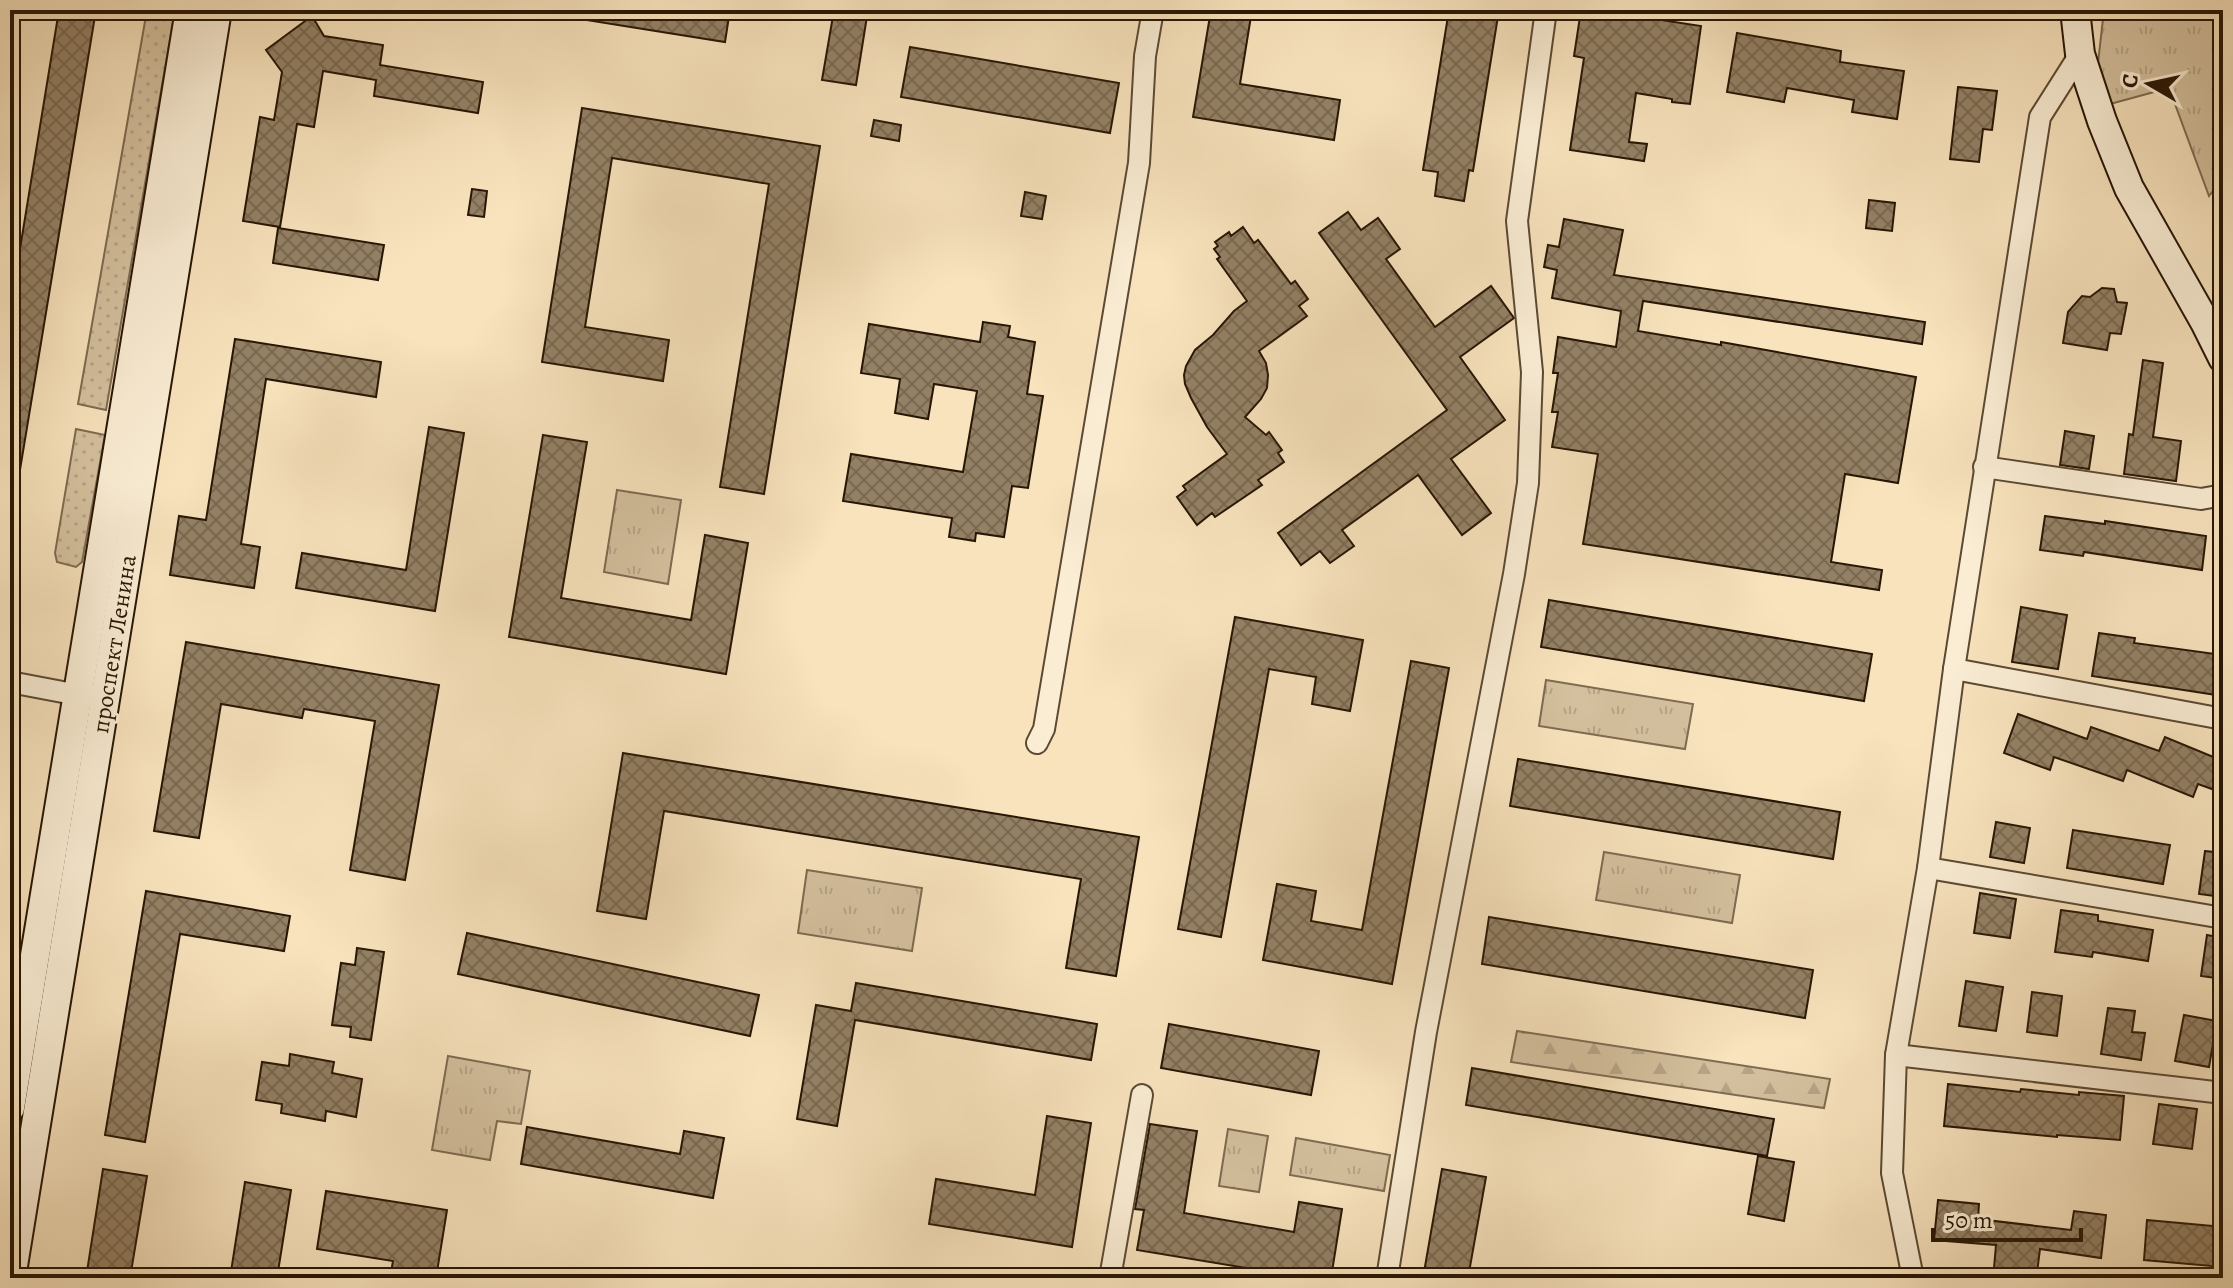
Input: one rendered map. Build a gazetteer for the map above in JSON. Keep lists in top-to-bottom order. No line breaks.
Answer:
{"streets":{"main road":["проспект Ленина"]},"scale_bar":"50 m","north":"left"}
